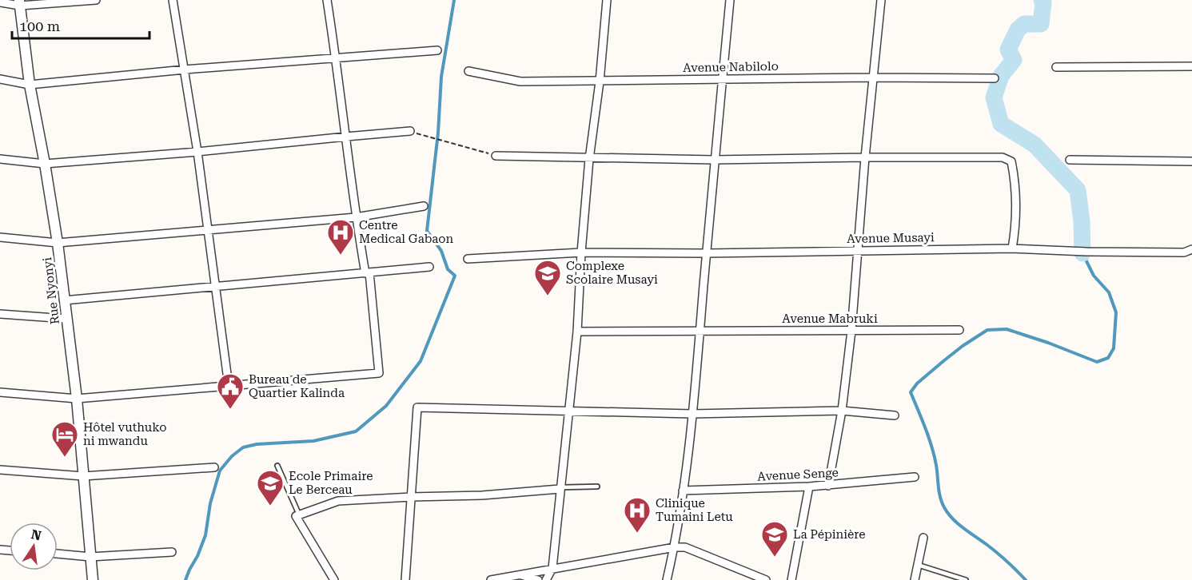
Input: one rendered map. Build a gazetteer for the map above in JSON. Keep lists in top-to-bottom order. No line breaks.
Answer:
{"streets":{"street":["Avenue Nabilolo","Avenue Musayi","Rue Nyonyi","Avenue Mabruki","Avenue Senge"]},"places":{"hospital":["Centre Medical Gabaon","Clinique Tumaini Letu"],"school or university":["Complexe Scolaire Musayi","Ecole Primaire Le Berceau","La Pépinière"],"public building":["Bureau de Quartier Kalinda"],"hotel":["Hôtel vuthuko ni mwandu"]},"scale_bar":"100 m","north":"top"}
